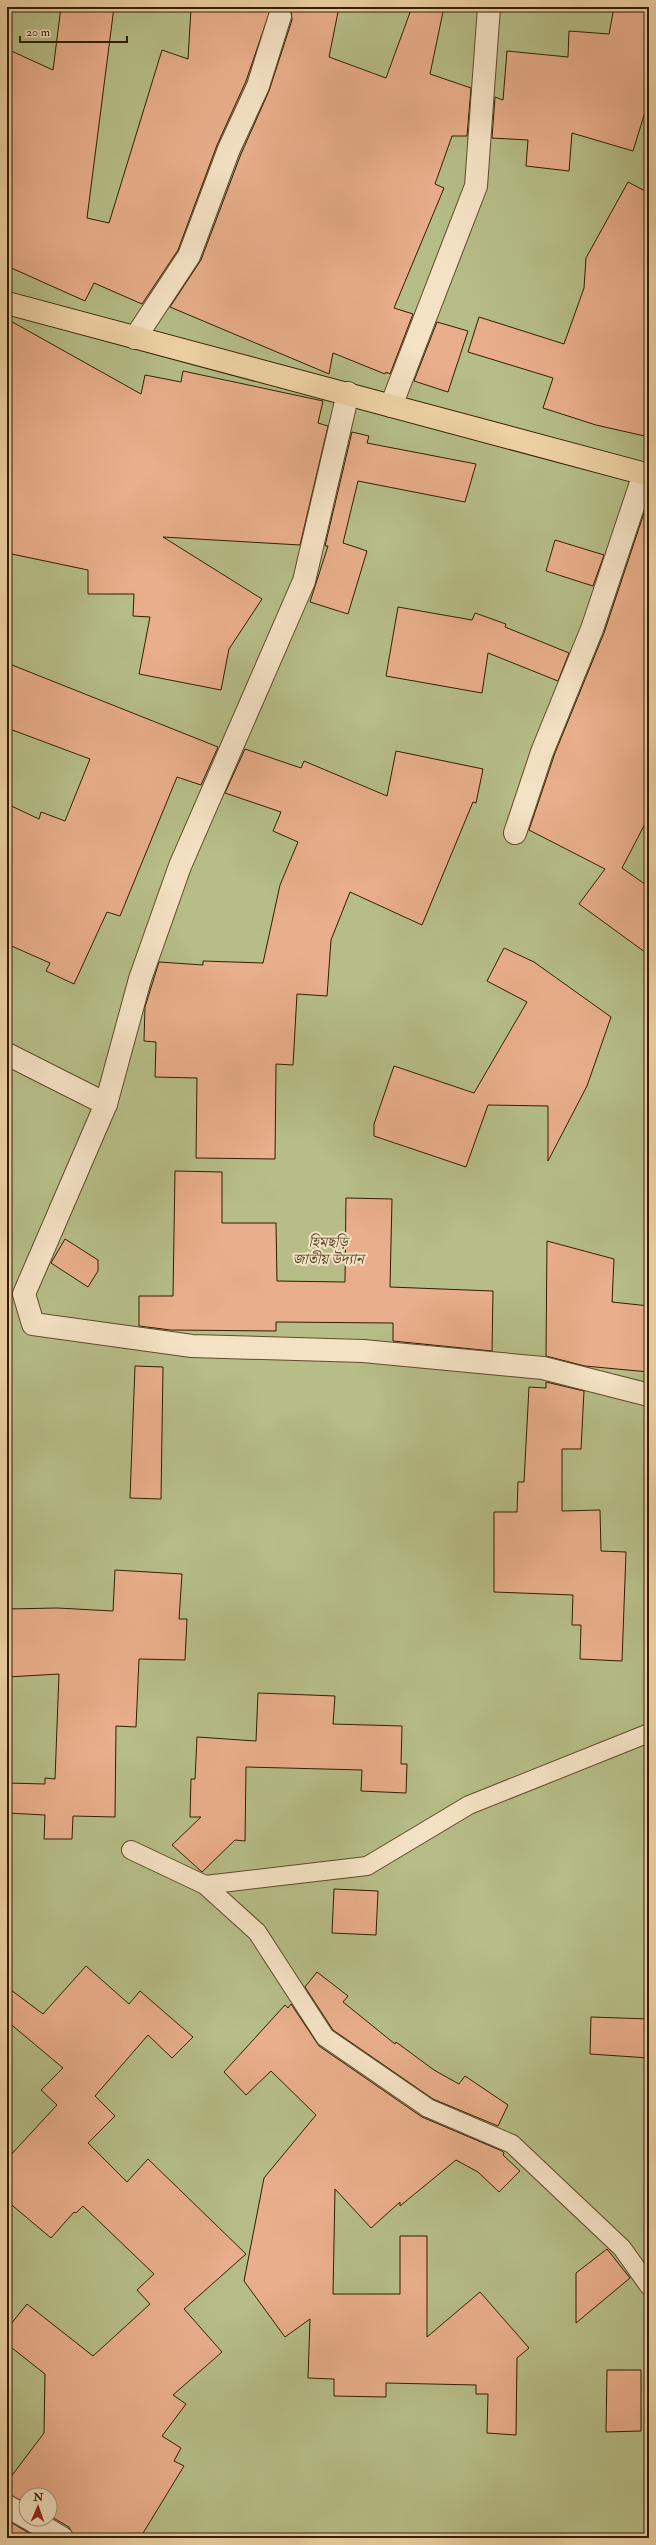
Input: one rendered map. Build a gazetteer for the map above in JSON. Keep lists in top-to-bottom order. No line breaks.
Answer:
{"parks":["হিমছড়ি জাতীয় উদ্যান"],"scale_bar":"20 m","north":"top"}
